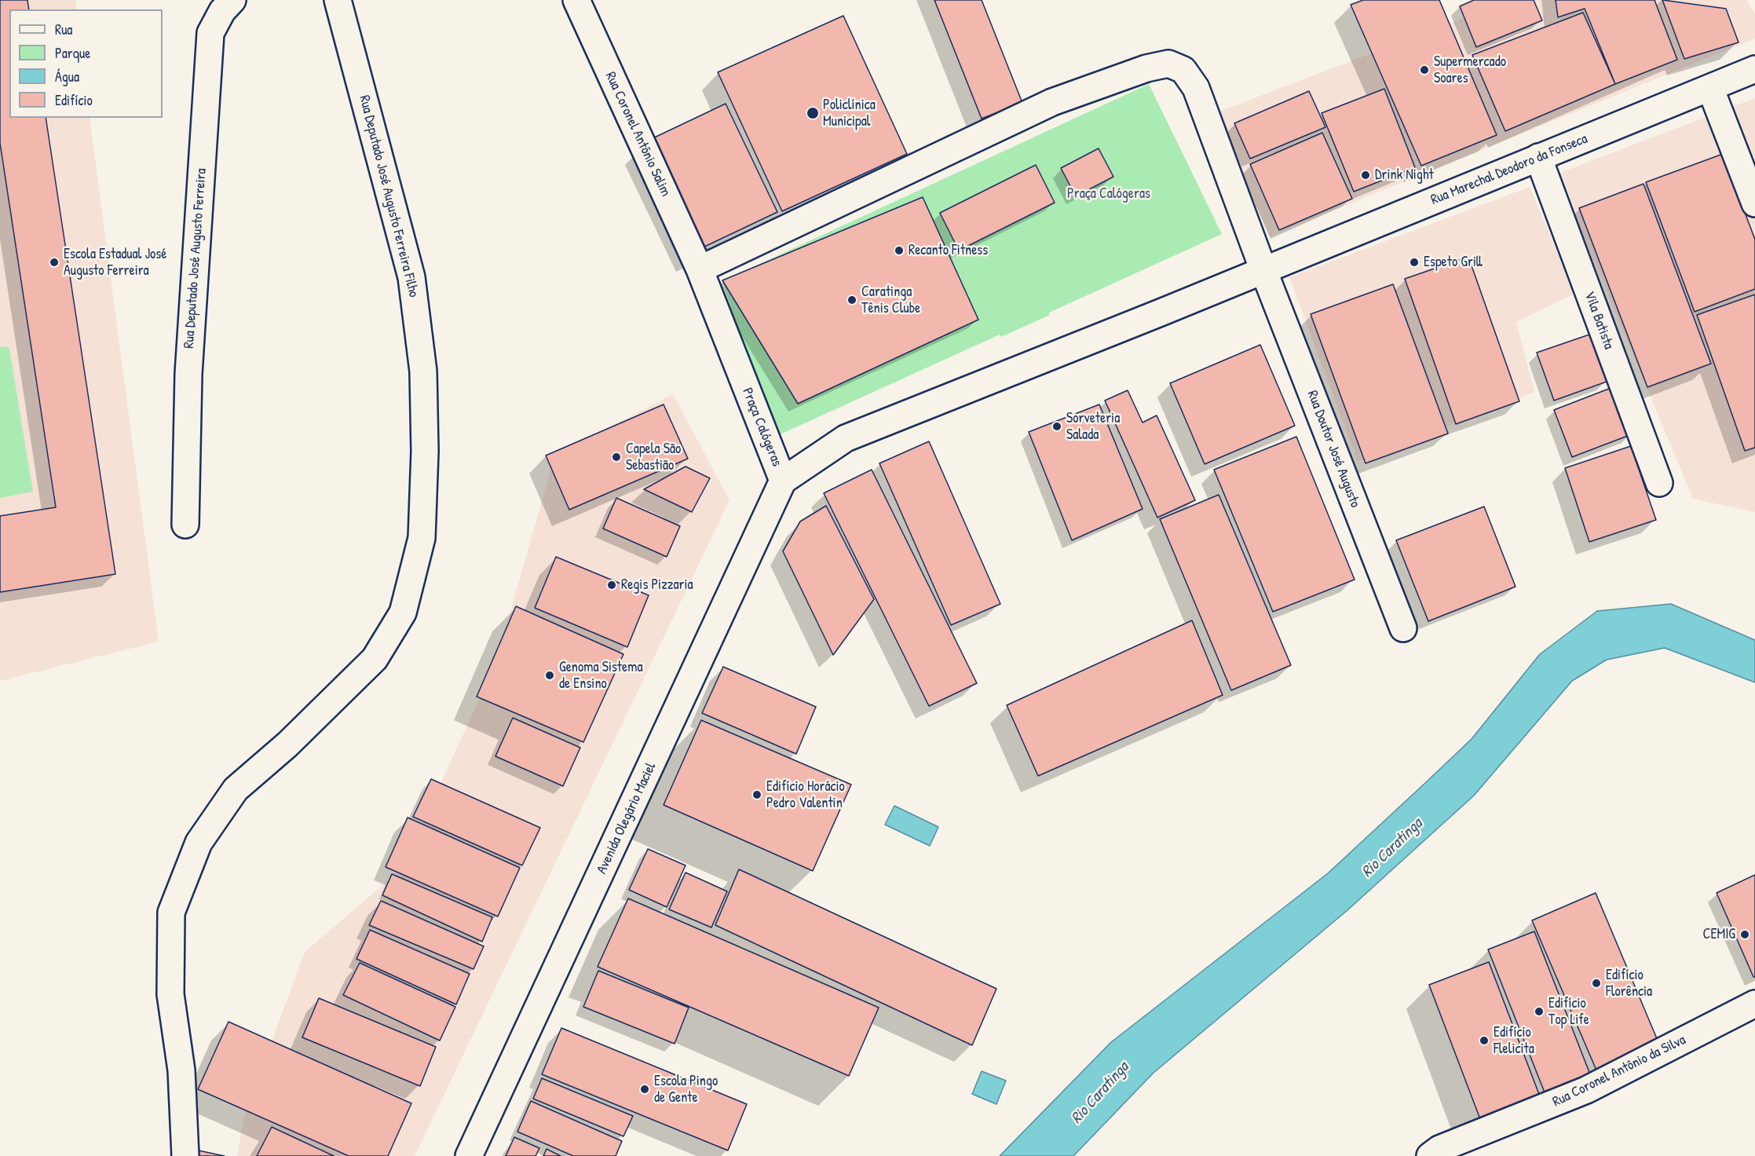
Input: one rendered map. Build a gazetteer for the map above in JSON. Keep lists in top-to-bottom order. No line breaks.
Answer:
{"streets":{"street":["Rua Coronel Antônio Salim","Rua Marechal Deodoro da Fonseca","Rua Deputado José Augusto Ferreira Filho","Rua Deputado José Augusto Ferreira","Vila Batista","Praça Calógeras","Rua Doutor José Augusto","Avenida Olegário Maciel","Rua Coronel Antônio da Silva"]},"crossings":[["Rua Coronel Antônio Salim","Praça Calógeras"],["Rua Marechal Deodoro da Fonseca","Vila Batista"],["Rua Marechal Deodoro da Fonseca","Praça Calógeras"],["Rua Marechal Deodoro da Fonseca","Rua Doutor José Augusto"],["Praça Calógeras","Rua Doutor José Augusto"],["Praça Calógeras","Avenida Olegário Maciel"]],"water":["Rio Caratinga"],"parks":["Praça Calógeras"],"places":["Supermercado Soares","Policlínica Municipal","Drink Night","Recanto Fitness","Escola Estadual José Augusto Ferreira","Espeto Grill","Caratinga Tênis Clube","Sorveteria Salada","Capela São Sebastião","Regis Pizzaria","Genoma Sistema de Ensino","Edifício Horácio Pedro Valentin","CEMIG","Edifício Florência","Edifício Top Life","Edifício Flelicita","Escola Pingo de Gente"],"legend":["Rua","Parque","Água","Edifício"]}
